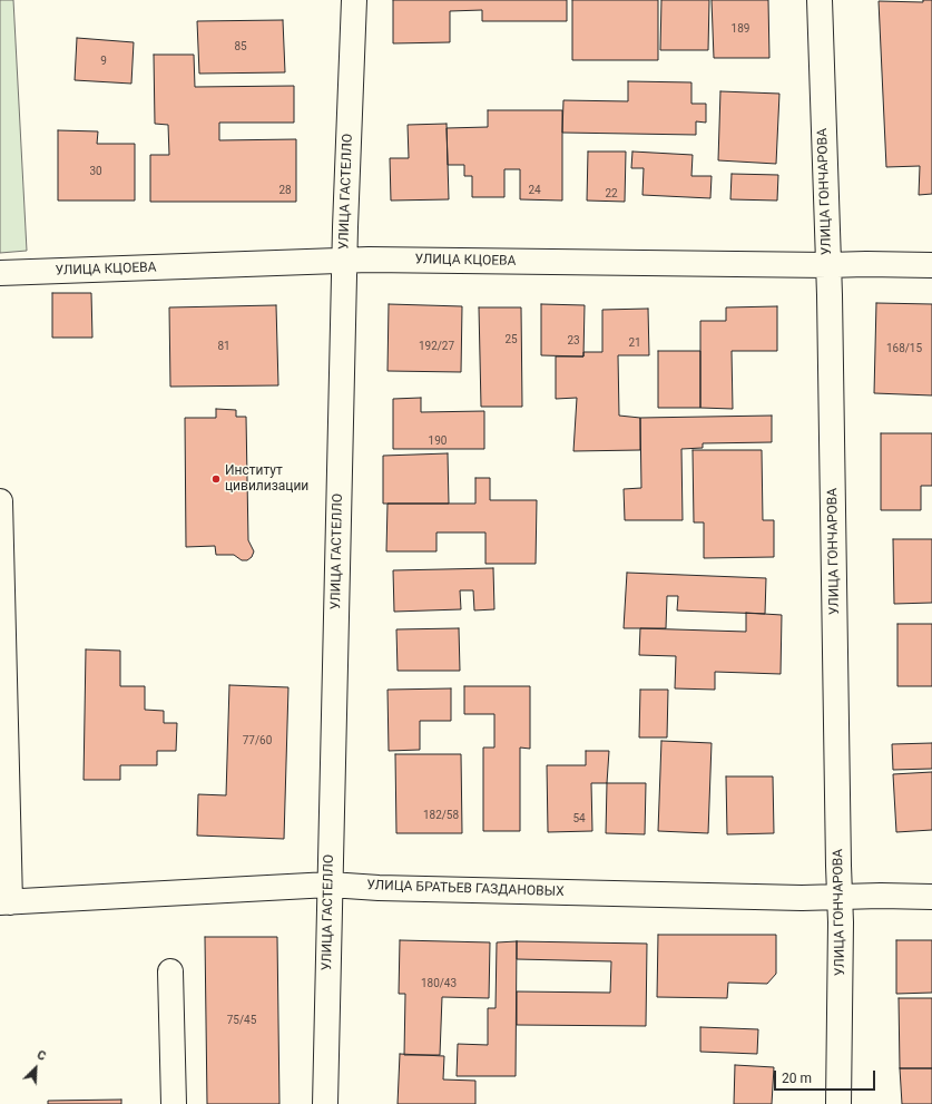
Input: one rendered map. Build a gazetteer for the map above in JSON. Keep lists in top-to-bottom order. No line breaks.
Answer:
{"streets":{"street":["УЛИЦА ГАСТЕЛЛО","УЛИЦА ГОНЧАРОВА","УЛИЦА КЦОЕВА","УЛИЦА БРАТЬЕВ ГАЗДАНОВЫХ"]},"crossings":[["УЛИЦА ГАСТЕЛЛО","УЛИЦА КЦОЕВА"],["УЛИЦА ГАСТЕЛЛО","УЛИЦА БРАТЬЕВ ГАЗДАНОВЫХ"],["УЛИЦА ГОНЧАРОВА","УЛИЦА КЦОЕВА"],["УЛИЦА ГОНЧАРОВА","УЛИЦА БРАТЬЕВ ГАЗДАНОВЫХ"]],"places":["Институт цивилизации"],"house_numbers":["189","85","9","30","28","24","22","25","23","21","81","192/27","168/15","190","77/60","182/58","54","180/43","75/45"],"scale_bar":"20 m","north":"top right"}
